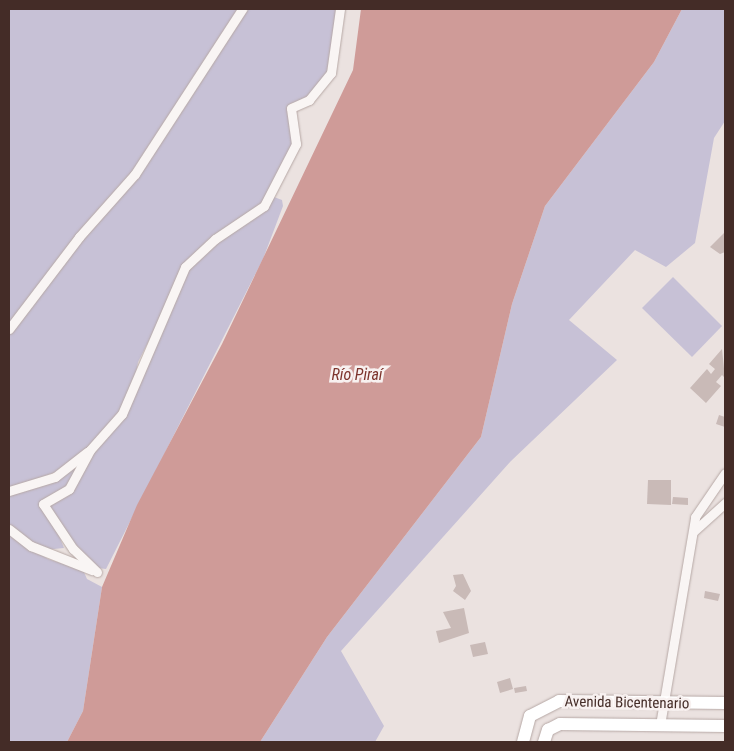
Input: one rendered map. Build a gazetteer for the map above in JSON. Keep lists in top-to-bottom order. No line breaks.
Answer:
{"streets":{"street":["Avenida Bicentenario"]},"water":["Río Piraí"]}
